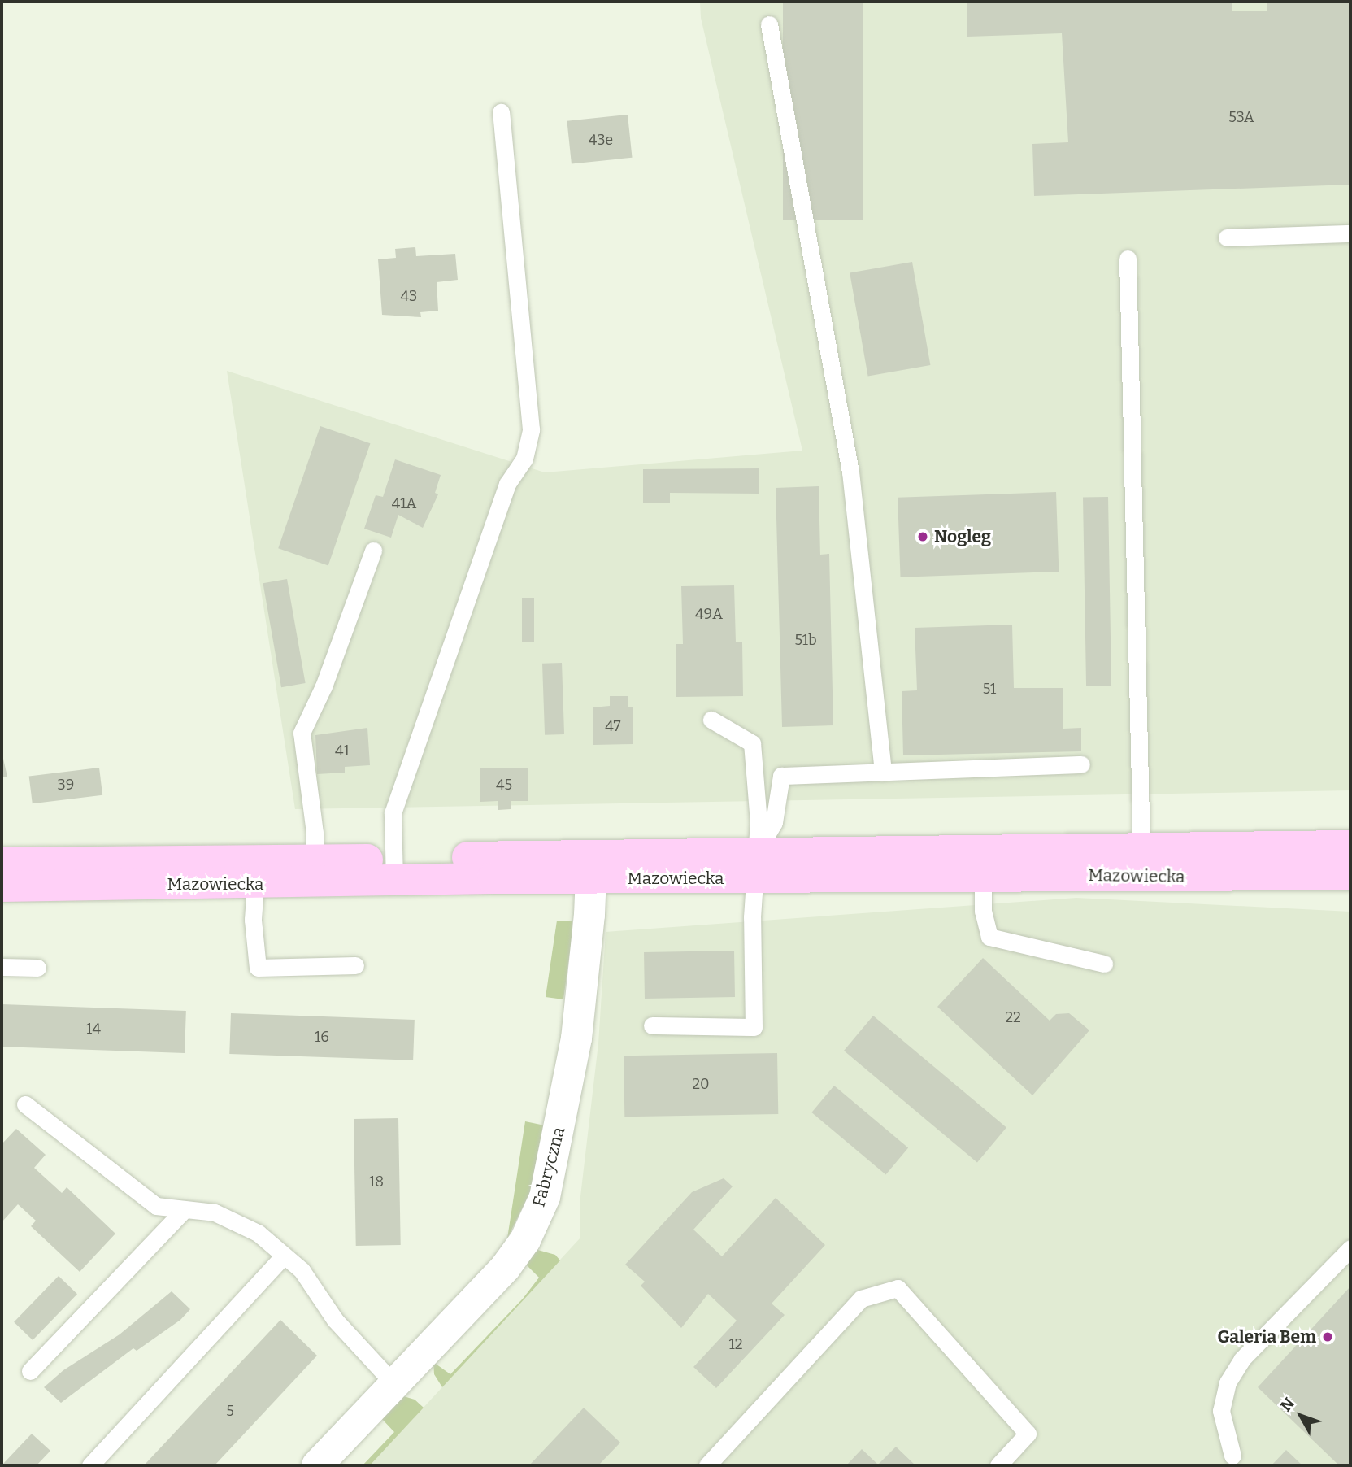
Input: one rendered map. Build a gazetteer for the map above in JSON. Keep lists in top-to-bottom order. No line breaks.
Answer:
{"streets":{"main road":["Mazowiecka"],"street":["Fabryczna"]},"crossings":[["Mazowiecka","Fabryczna"]],"places":["Nogleg","Galeria Bem"],"house_numbers":["53A","43e","43","41A","49A","51b","51","47","41","39","45","22","14","16","20","18","12","5"],"north":"top left"}
